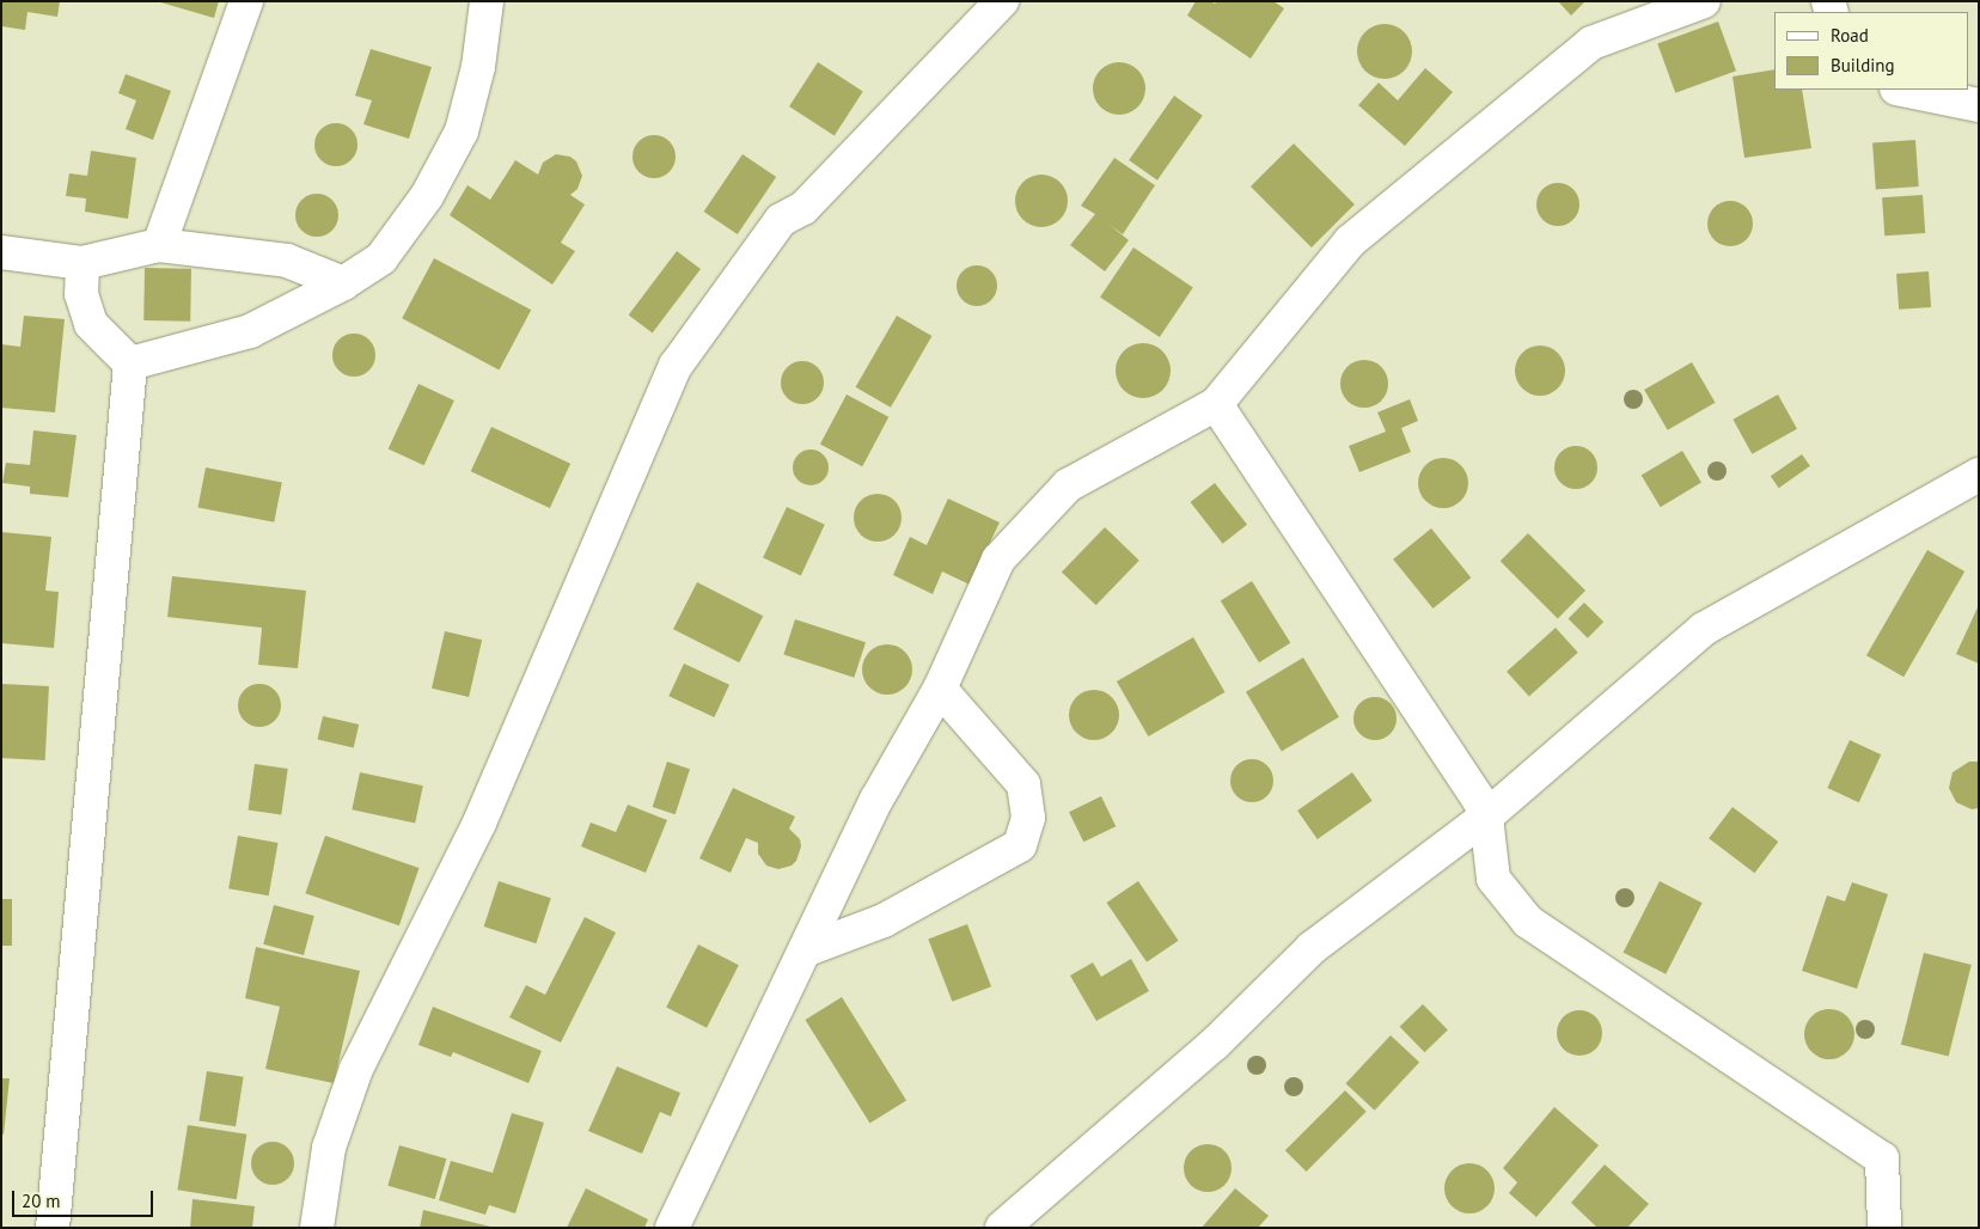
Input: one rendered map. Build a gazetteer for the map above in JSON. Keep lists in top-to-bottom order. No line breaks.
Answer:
{"legend":["Road","Building"],"scale_bar":"20 m"}
